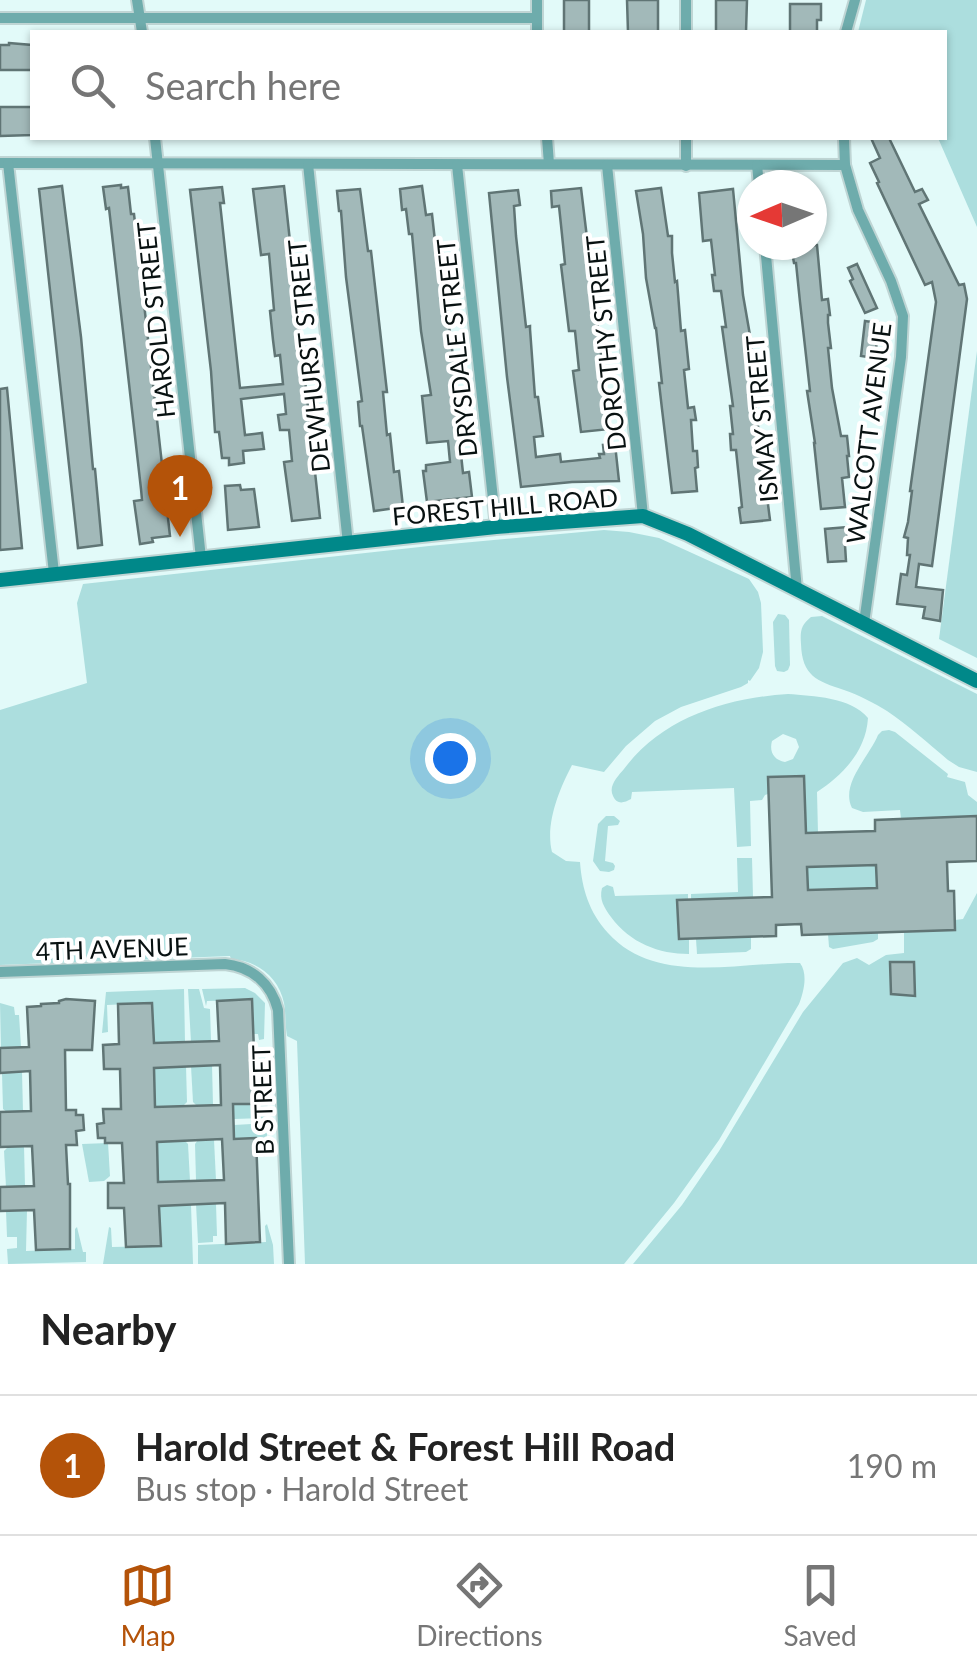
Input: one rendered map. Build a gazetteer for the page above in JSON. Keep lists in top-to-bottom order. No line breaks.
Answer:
{"streets":{"street":["HAROLD STREET","DOROTHY STREET","DRYSDALE STREET","DEWHURST STREET","ISMAY STREET","WALCOTT AVENUE","FOREST HILL ROAD","4TH AVENUE","B STREET"]},"crossings":[["HAROLD STREET","FOREST HILL ROAD"],["DOROTHY STREET","FOREST HILL ROAD"],["DRYSDALE STREET","FOREST HILL ROAD"],["DEWHURST STREET","FOREST HILL ROAD"],["ISMAY STREET","FOREST HILL ROAD"],["WALCOTT AVENUE","FOREST HILL ROAD"],["4TH AVENUE","B STREET"]],"north":"left","page":{"search":"Search here","pins":"1","heading":"Nearby","list":[{"mark":"1","name":"Harold Street & Forest Hill Road","note":"Bus stop · Harold Street","value":"190 m"}],"nav":["Map","Directions","Saved"]}}
